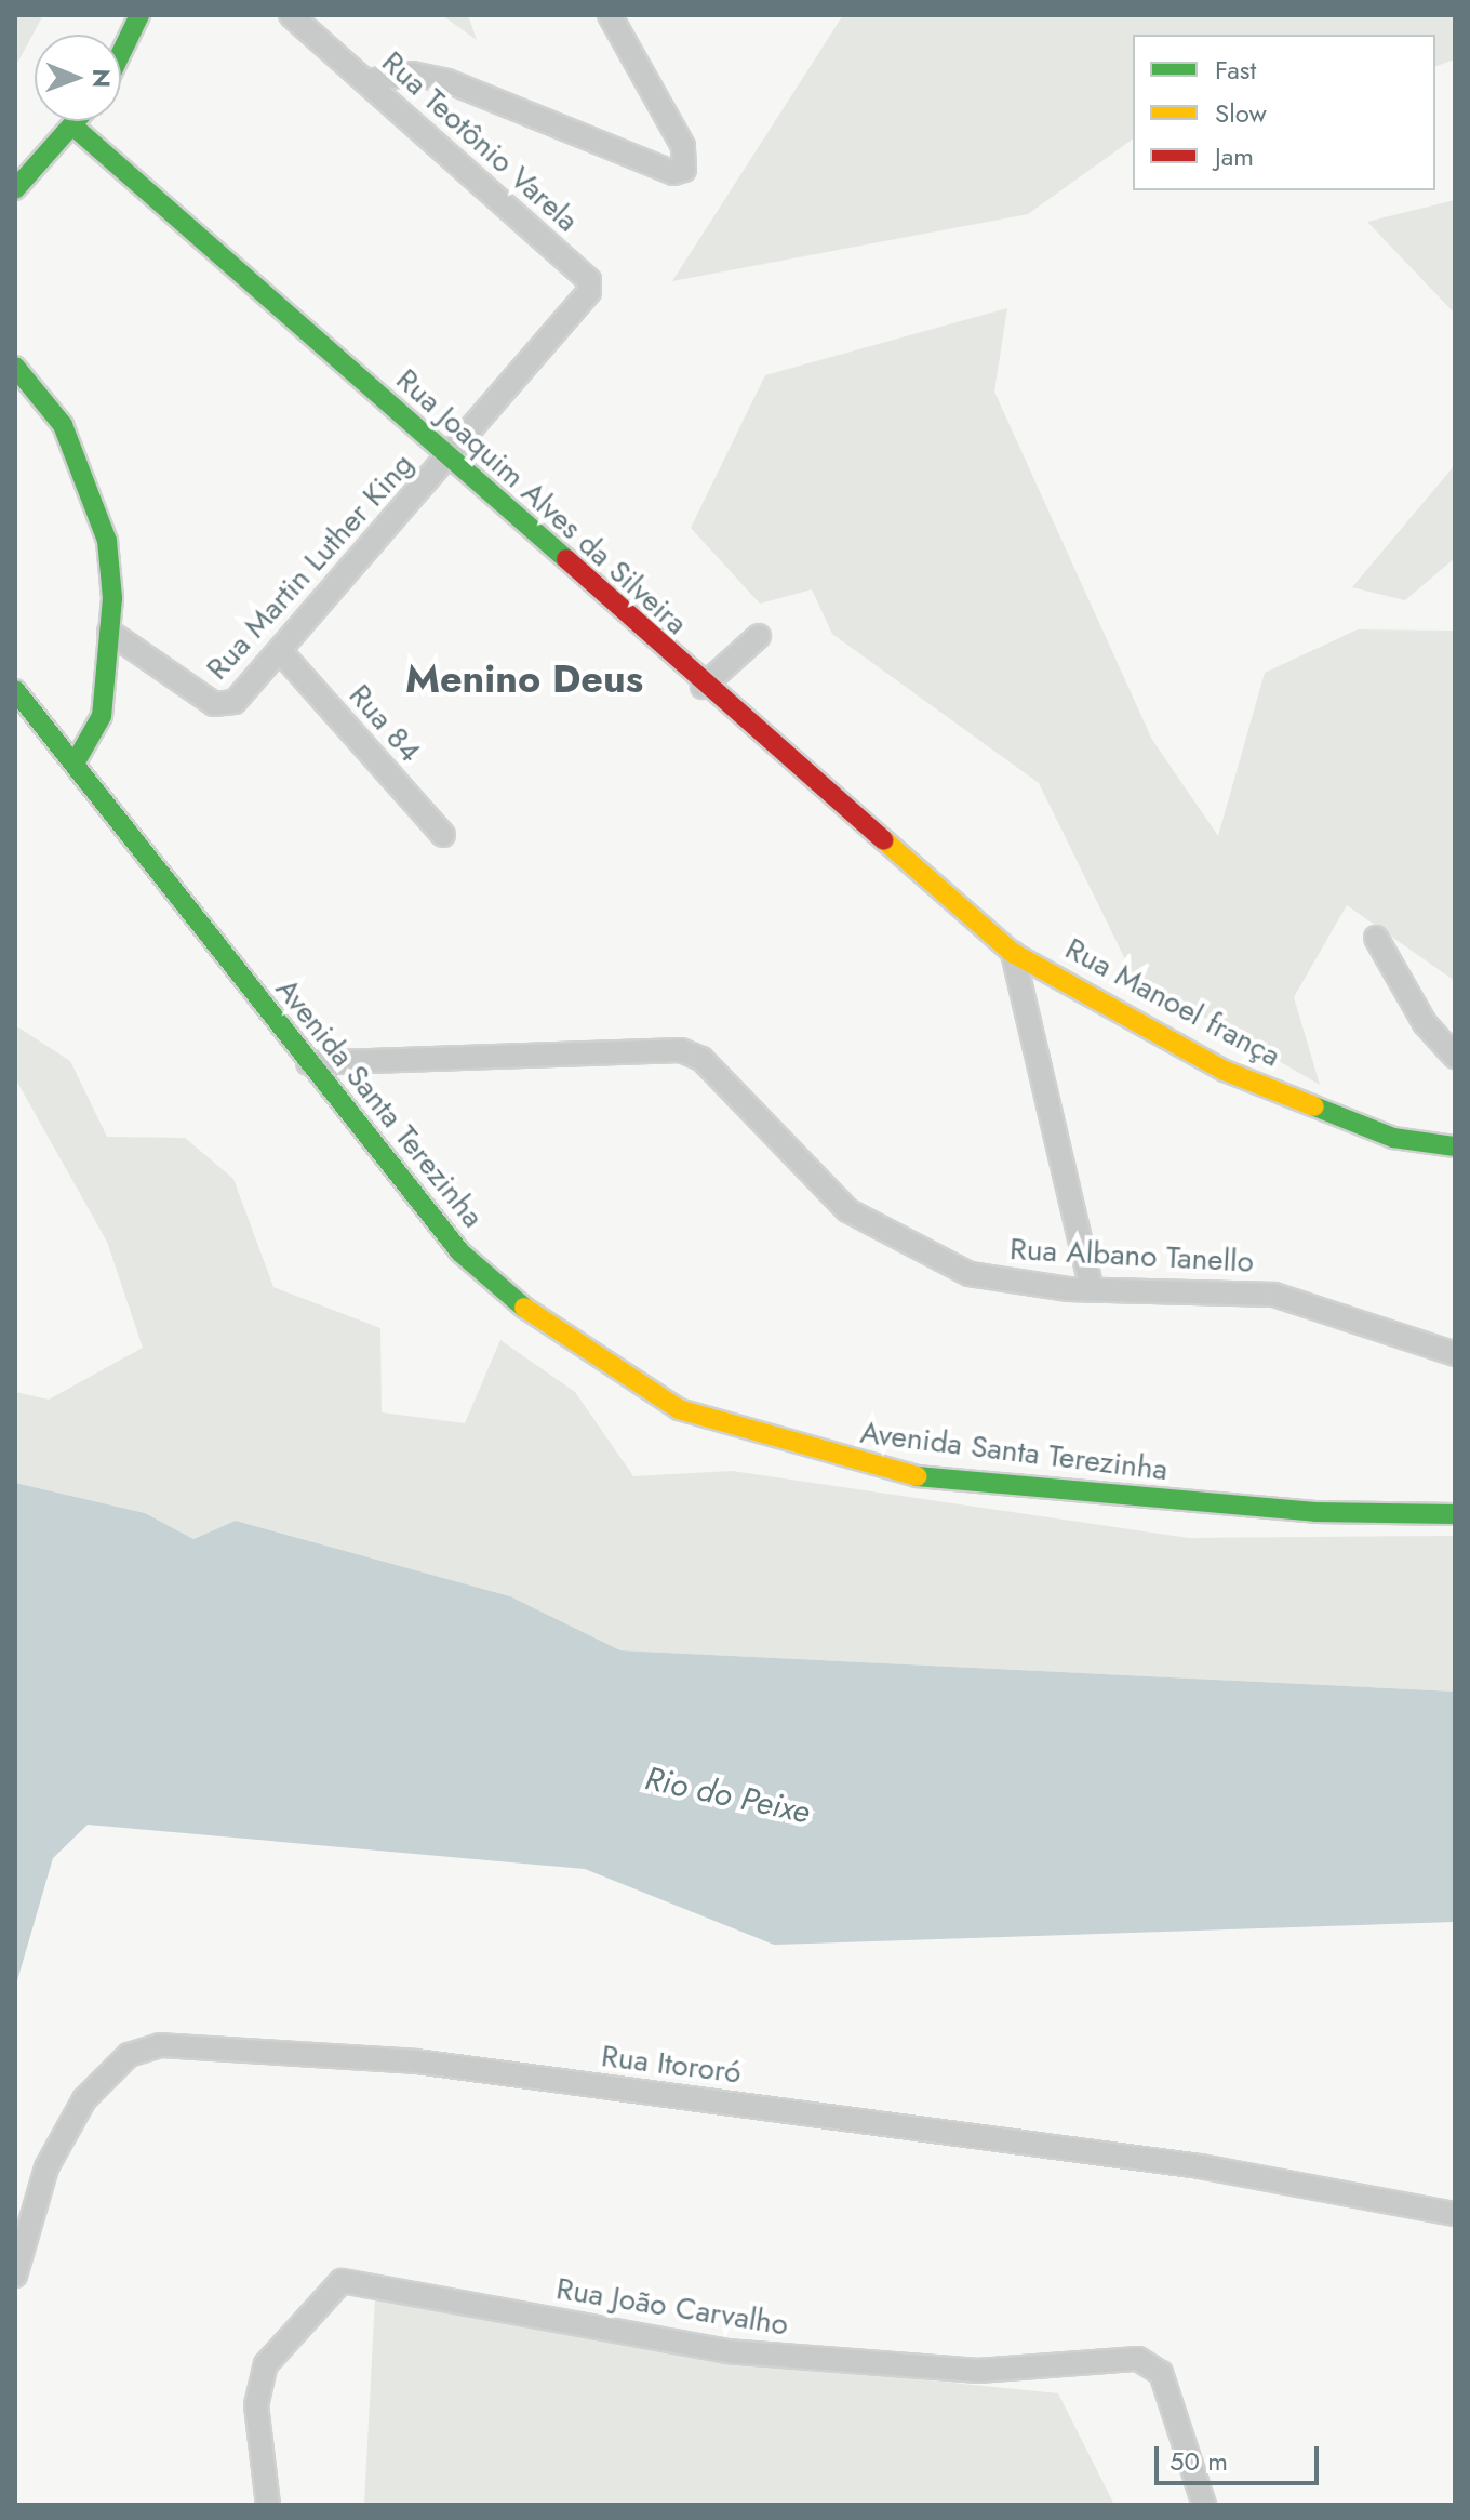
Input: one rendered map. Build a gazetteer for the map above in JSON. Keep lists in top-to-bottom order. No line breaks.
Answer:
{"streets":{"street":["Rua Teotônio Varela","Rua Joaquim Alves da Silveira","Rua Martin Luther King","Rua 84","Rua Manoel frança","Avenida Santa Terezinha","Rua Albano Tanello","Rua Itororó","Rua João Carvalho"]},"crossings":[["Rua Teotônio Varela","Rua Martin Luther King"],["Rua Joaquim Alves da Silveira","Rua Martin Luther King"],["Rua Joaquim Alves da Silveira","Rua Manoel frança"],["Rua Martin Luther King","Rua 84"],["Avenida Santa Terezinha","Rua Albano Tanello"]],"districts":["Menino Deus"],"water":["Rio do Peixe"],"legend":["Fast","Slow","Jam"],"scale_bar":"50 m","north":"right"}
